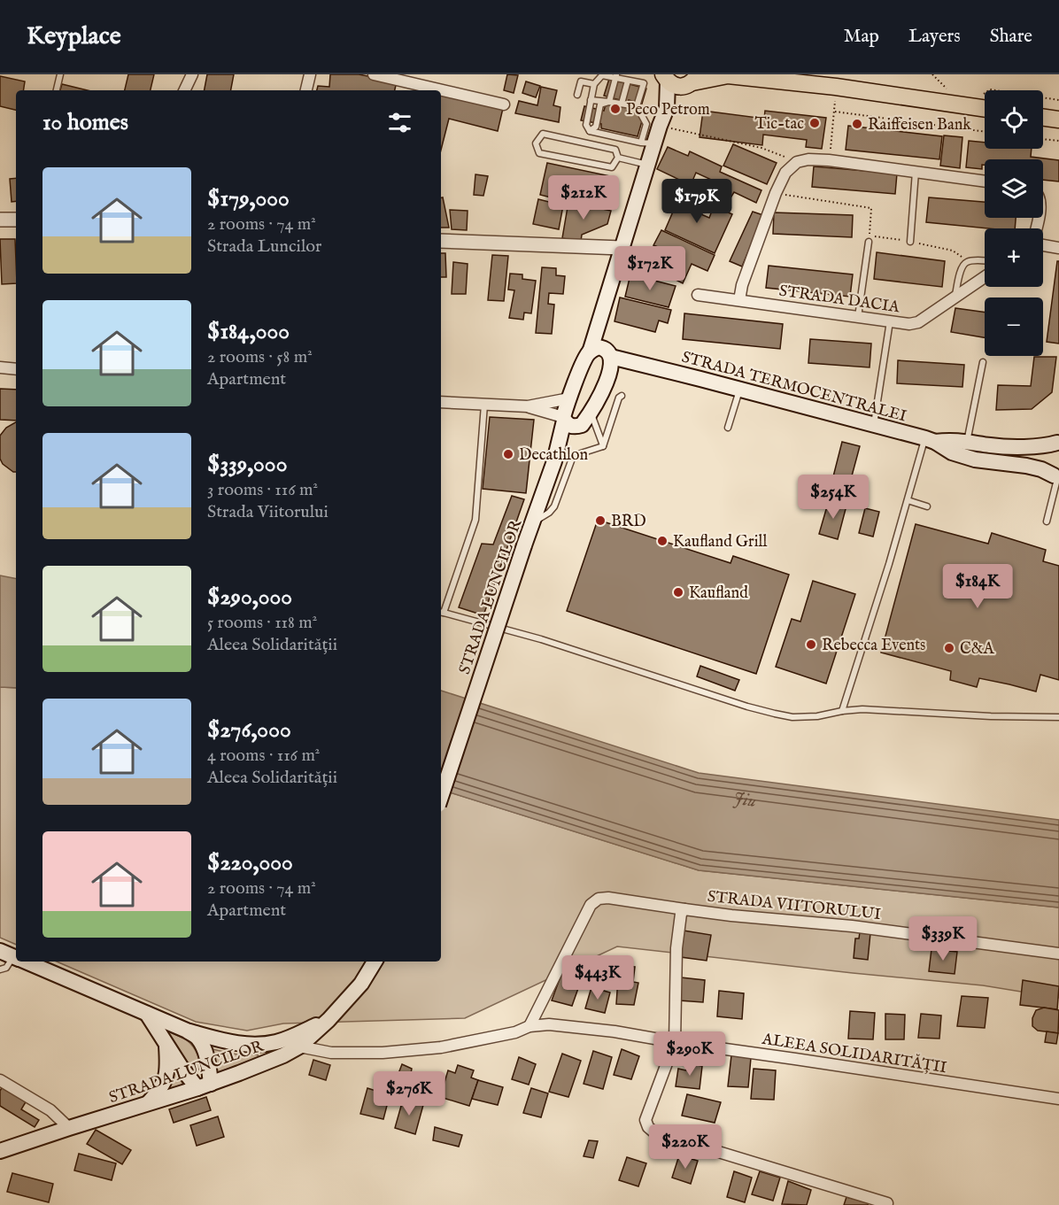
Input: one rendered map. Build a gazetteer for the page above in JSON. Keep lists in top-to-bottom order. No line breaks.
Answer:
{"streets":{"main road":["STRADA TERMOCENTRALEI","STRADA LUNCILOR"],"street":["STRADA DACIA","STRADA VIITORULUI","ALEEA SOLIDARITĂȚII"]},"crossings":[["STRADA TERMOCENTRALEI","STRADA LUNCILOR"],["STRADA LUNCILOR","ALEEA SOLIDARITĂȚII"],["STRADA VIITORULUI","ALEEA SOLIDARITĂȚII"]],"water":["Jiu"],"places":["Peco Petrom","Tic-tac","Raiffeisen Bank","Decathlon","BRD","Kaufland Grill","Kaufland","Rebecca Events","C&A"],"page":{"header":"Keyplace","nav":["Map","Layers","Share"],"map_buttons":["+","−"],"heading":"10 homes","list":[{"name":"$179,000","note":"2 rooms · 74 m² · Strada Luncilor"},{"name":"$184,000","note":"2 rooms · 58 m² · Apartment"},{"name":"$339,000","note":"3 rooms · 116 m² · Strada Viitorului"},{"name":"$290,000","note":"5 rooms · 118 m² · Aleea Solidarității"},{"name":"$276,000","note":"4 rooms · 116 m² · Aleea Solidarității"},{"name":"$220,000","note":"2 rooms · 74 m² · Apartment"}],"price":["$212K","$179K","$172K","$254K","$184K","$339K","$443K","$290K","$276K","$220K"]}}
